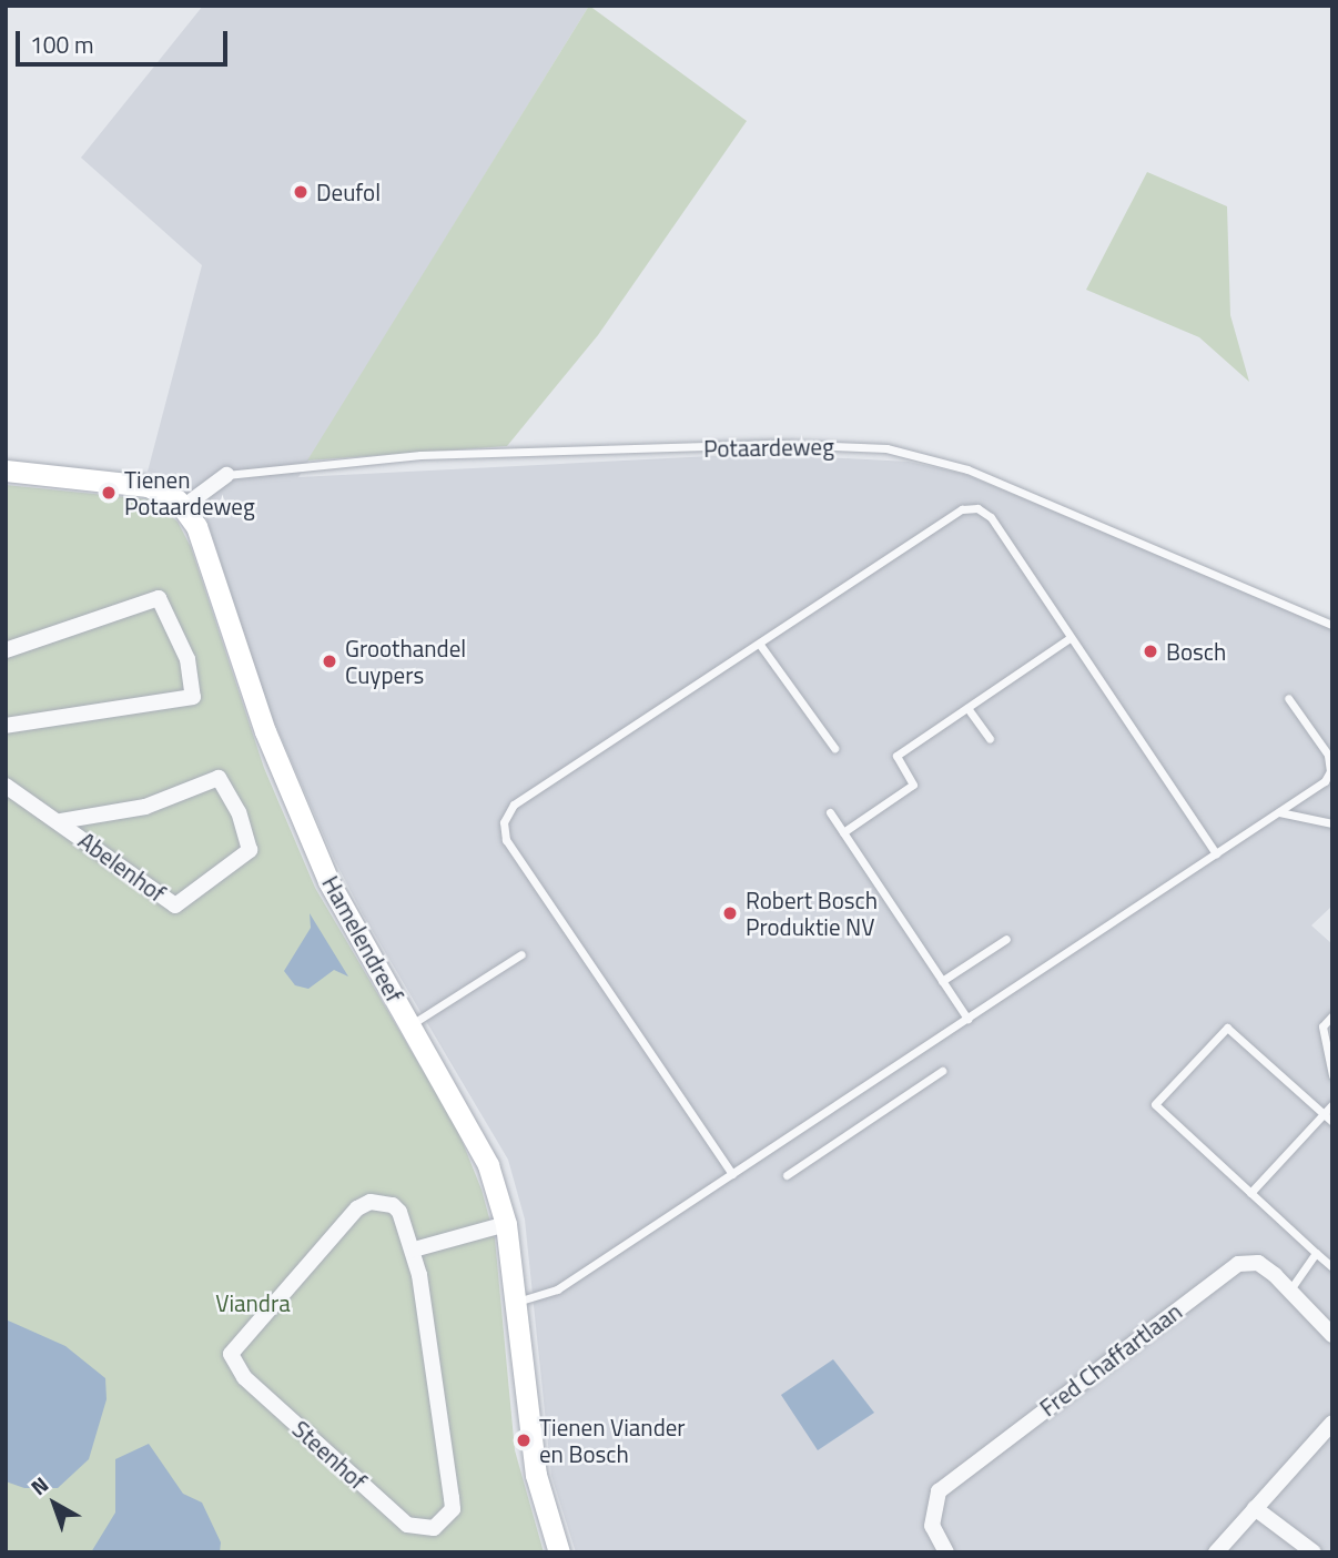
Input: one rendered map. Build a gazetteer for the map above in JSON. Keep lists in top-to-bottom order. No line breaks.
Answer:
{"streets":{"street":["Potaardeweg","Abelenhof","Hamelendreef","Fred Chaffartlaan","Steenhof"]},"crossings":[["Potaardeweg","Hamelendreef"]],"parks":["Viandra"],"places":["Deufol","Tienen Potaardeweg","Bosch","Groothandel Cuypers","Robert Bosch Produktie NV","Tienen Viander en Bosch"],"scale_bar":"100 m","north":"top left"}
